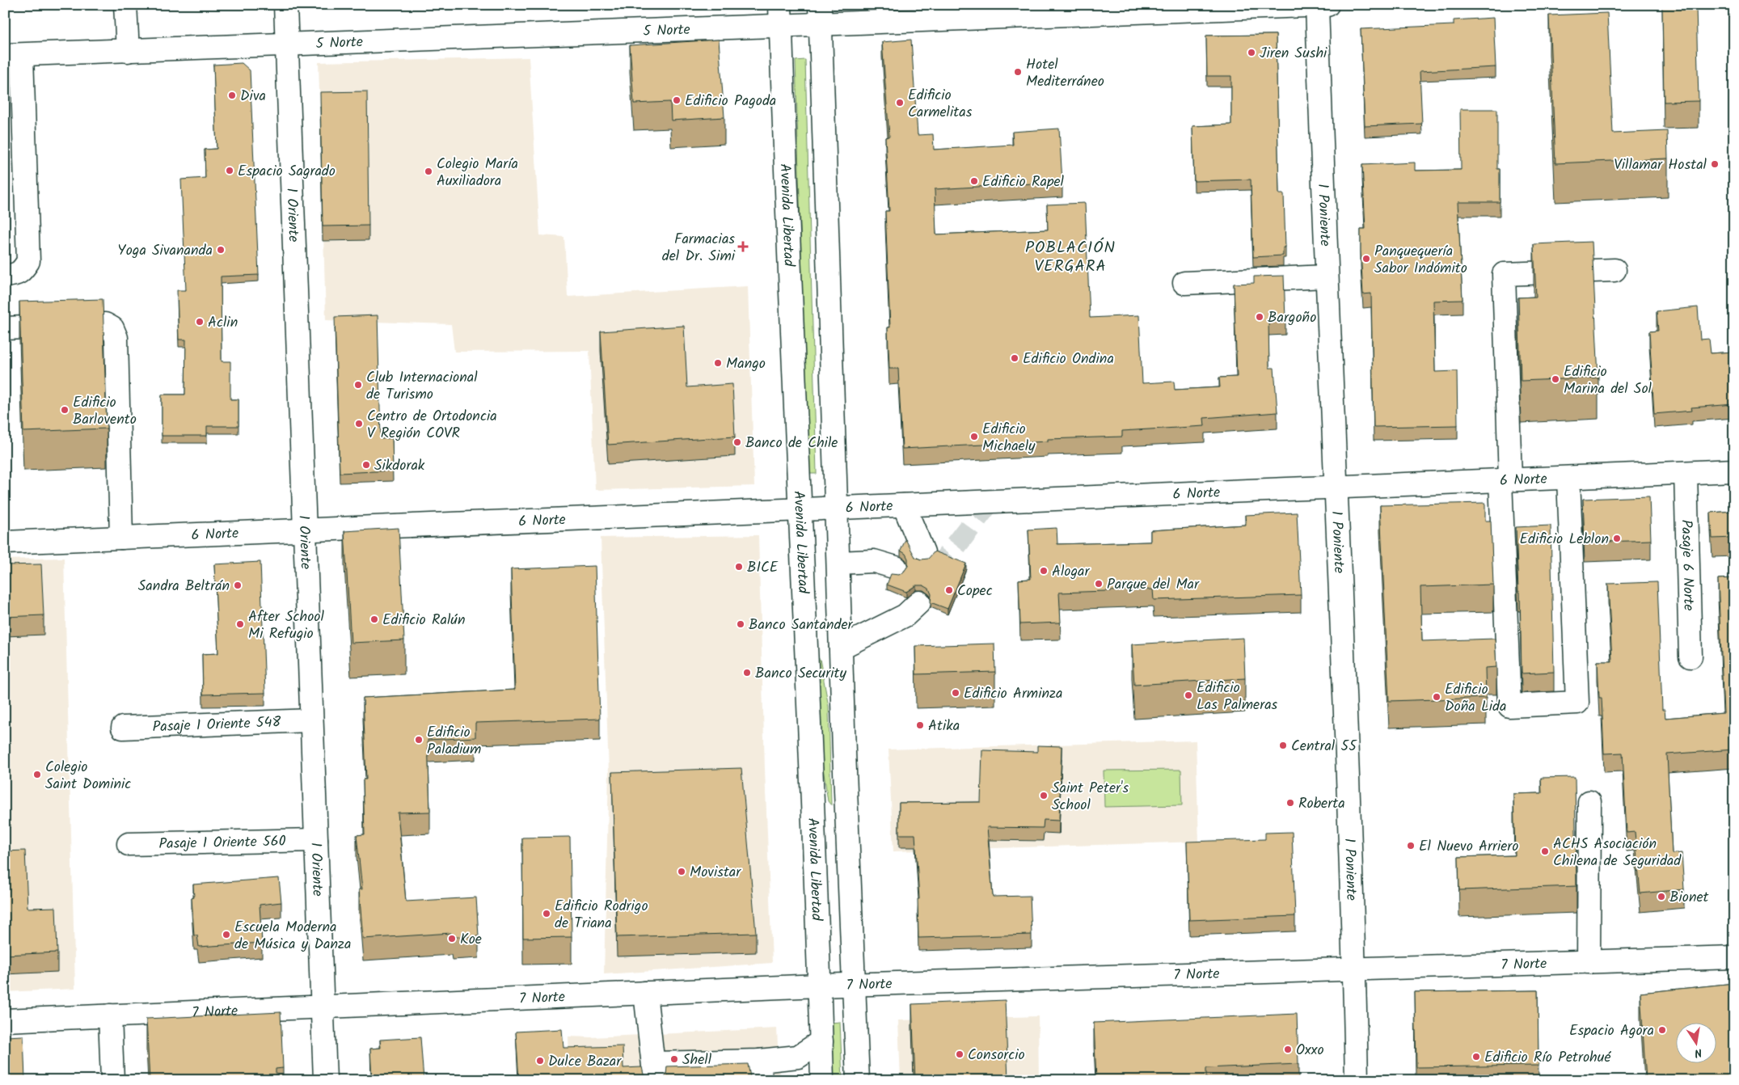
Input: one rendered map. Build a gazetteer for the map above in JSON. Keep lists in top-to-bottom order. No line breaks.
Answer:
{"streets":{"street":["5 Norte","1 Oriente","Avenida Libertad","1 Poniente","6 Norte","Pasaje 6 Norte","Pasaje 1 Oriente 548","Pasaje 1 Oriente 560","7 Norte"]},"crossings":[["5 Norte","1 Oriente"],["5 Norte","Avenida Libertad"],["5 Norte","1 Poniente"],["1 Oriente","6 Norte"],["1 Oriente","Pasaje 1 Oriente 548"],["1 Oriente","Pasaje 1 Oriente 560"],["1 Oriente","7 Norte"],["Avenida Libertad","6 Norte"],["Avenida Libertad","7 Norte"],["1 Poniente","6 Norte"],["1 Poniente","7 Norte"],["6 Norte","Pasaje 6 Norte"]],"districts":["POBLACIÓN VERGARA"],"places":{"other":["Jiren Sushi","Hotel Mediterráneo","Diva","Edificio Pagoda","Edificio Carmelitas","Villamar Hostal","Espacio Sagrado","Colegio María Auxiliadora","Edificio Rapel","Yoga Sivananda","Panquequería Sabor Indómito","Bargoño","Aclin","Edificio Ondina","Mango","Edificio Marina del Sol","Club Internacional de Turismo","Edificio Barlovento","Centro de Ortodoncia V Región COVR","Edificio Michaely","Banco de Chile","Sikdorak","Edificio Leblon","BICE","Alogar","Parque del Mar","Sandra Beltrán","Copec","Edificio Ralún","After School Mi Refugio","Banco Santander","Banco Security","Edificio Arminza","Edificio Las Palmeras","Edificio Doña Lida","Atika","Edificio Paladium","Central 55","Colegio Saint Dominic","Saint Peter's School","Roberta","El Nuevo Arriero","ACHS Asociación Chilena de Seguridad","Movistar","Bionet","Edificio Rodrigo de Triana","Escuela Moderna de Música y Danza","Koe","Espacio Agora","Oxxo","Consorcio","Edificio Río Petrohué","Shell","Dulce Bazar"],"health":["Farmacias del Dr. Simi"]},"north":"bottom"}
